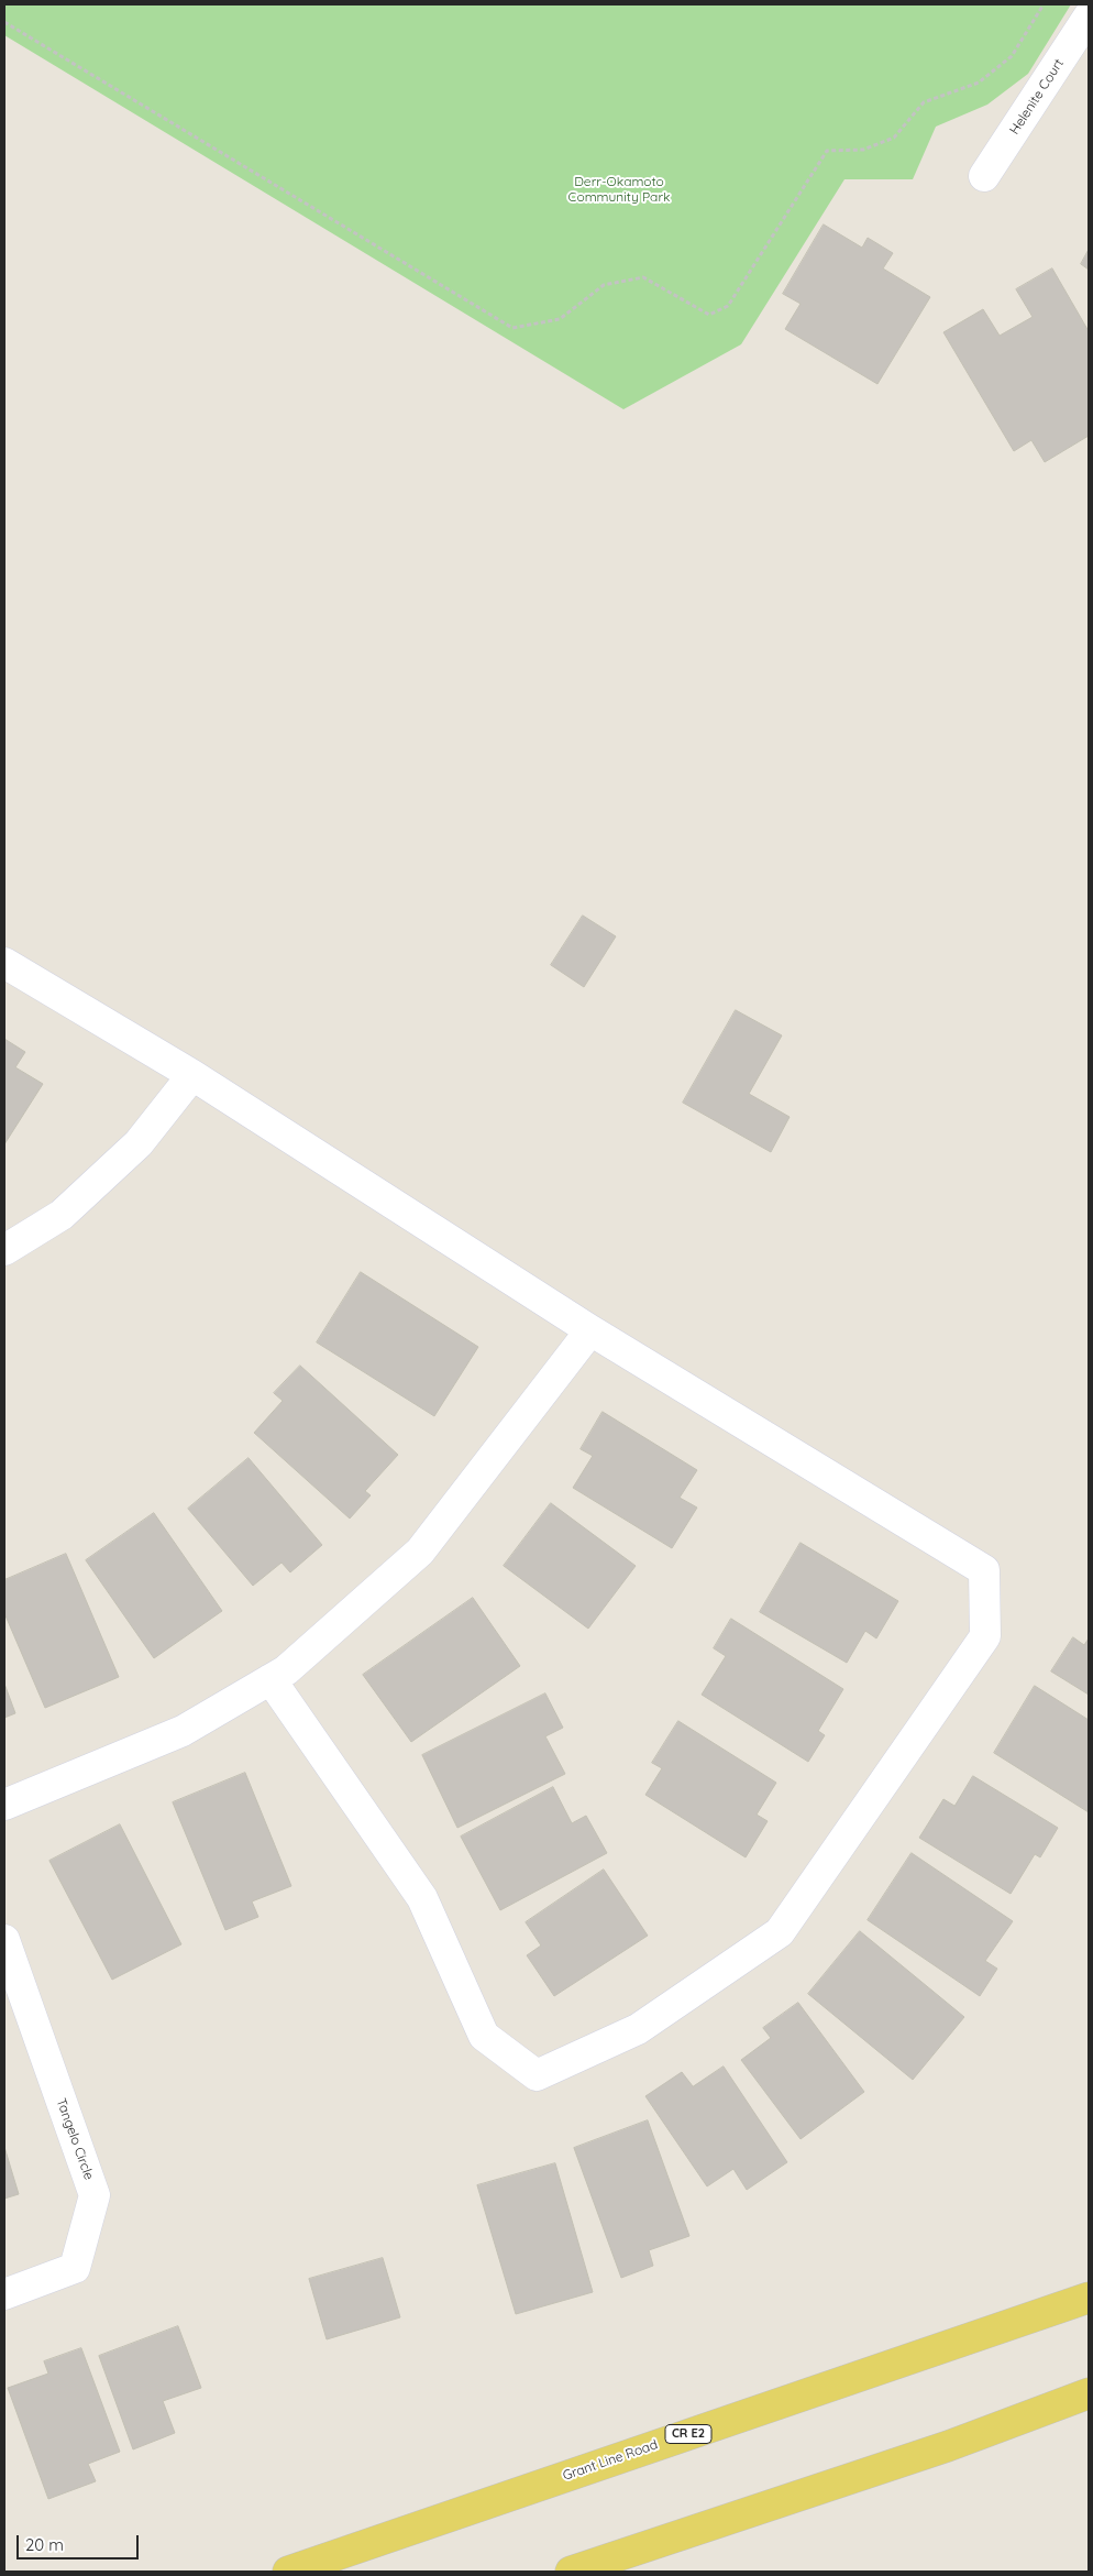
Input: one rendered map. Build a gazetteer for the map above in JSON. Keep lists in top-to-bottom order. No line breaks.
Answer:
{"streets":{"main road":["CR E2","Grant Line Road"],"street":["Helenite Court","Tangelo Circle"]},"parks":["Derr-Okamoto Community Park"],"scale_bar":"20 m"}
